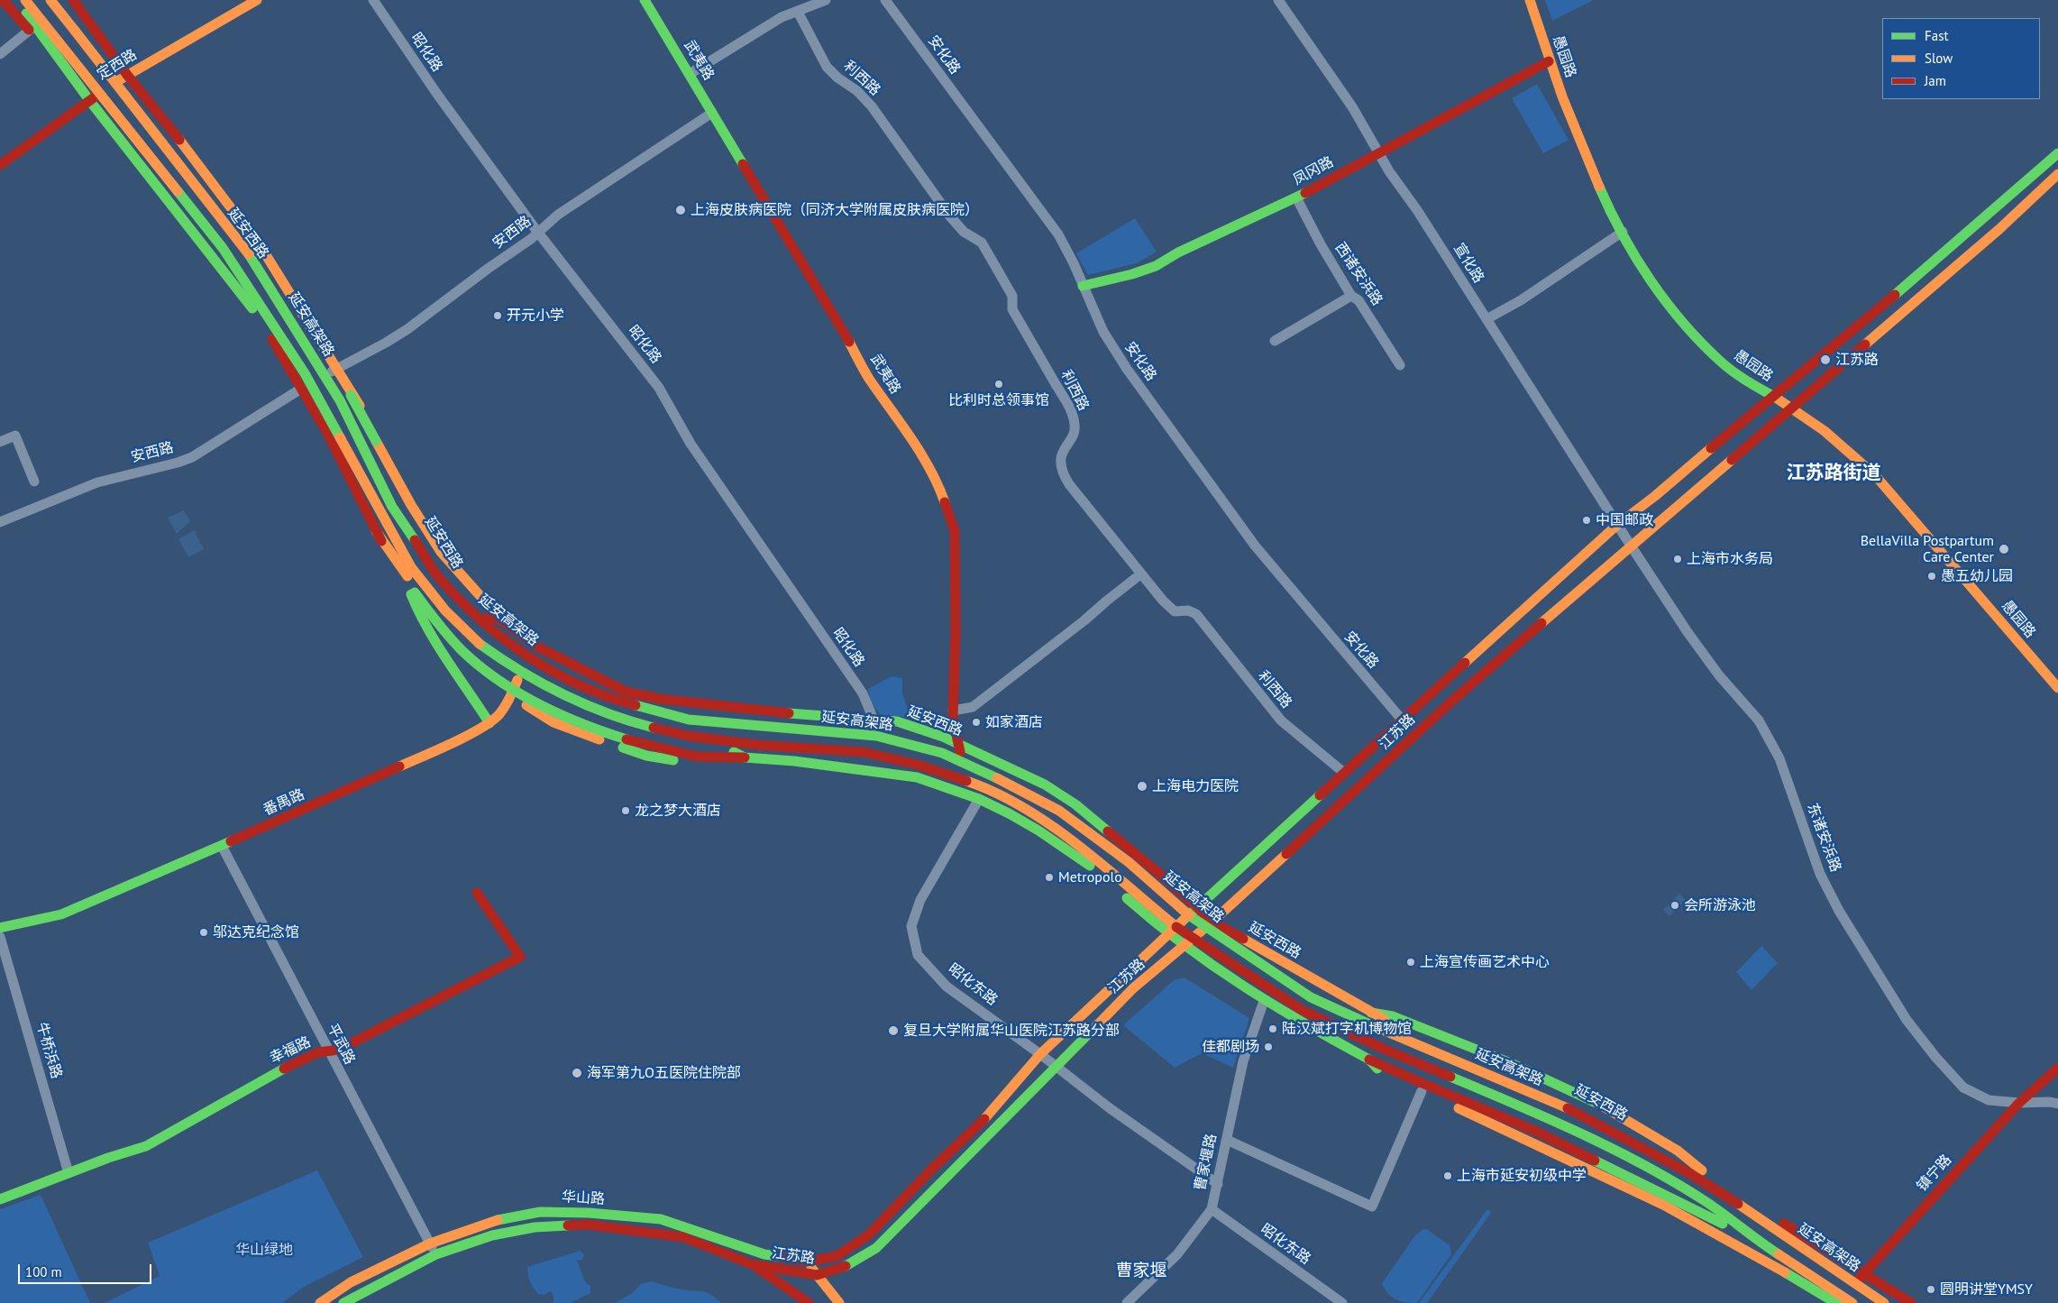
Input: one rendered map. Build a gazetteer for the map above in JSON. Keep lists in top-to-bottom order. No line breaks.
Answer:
{"streets":{"main road":["愚园路","武夷路","定西路","凤冈路","延安西路","延安高架路","江苏路","番禺路","幸福路","镇宁路","华山路"],"street":["昭化路","安化路","利西路","安西路","宣化路","西诸安浜路","东诸安浜路","昭化东路","平武路","牛桥浜路","曹家堰路"]},"crossings":[["昭化路","安西路"],["昭化路","延安西路"],["安化路","凤冈路"],["安化路","江苏路"],["愚园路","凤冈路"],["愚园路","江苏路"],["武夷路","安西路"],["武夷路","延安西路"],["武夷路","昭化东路"],["定西路","延安西路"],["利西路","江苏路"],["凤冈路","宣化路"],["凤冈路","西诸安浜路"],["安西路","延安西路"],["延安西路","江苏路"],["延安西路","番禺路"],["延安西路","镇宁路"],["宣化路","江苏路"],["宣化路","东诸安浜路"],["江苏路","东诸安浜路"],["江苏路","昭化东路"],["江苏路","华山路"],["番禺路","平武路"],["东诸安浜路","镇宁路"],["昭化东路","曹家堰路"],["平武路","幸福路"],["平武路","华山路"],["牛桥浜路","幸福路"]],"districts":["江苏路街道","曹家堰"],"parks":["华山绿地"],"places":["上海皮肤病医院（同济大学附属皮肤病医院）","开元小学","江苏路","比利时总领事馆","中国邮政","BellaVilla Postpartum Care Center","上海市水务局","愚五幼儿园","如家酒店","上海电力医院","龙之梦大酒店","Metropolo","会所游泳池","邬达克纪念馆","上海宣传画艺术中心","陆汉斌打字机博物馆","复旦大学附属华山医院江苏路分部","佳都剧场","海军第九O五医院住院部","上海市延安初级中学","圆明讲堂YMSY"],"legend":["Fast","Slow","Jam"],"scale_bar":"100 m"}
